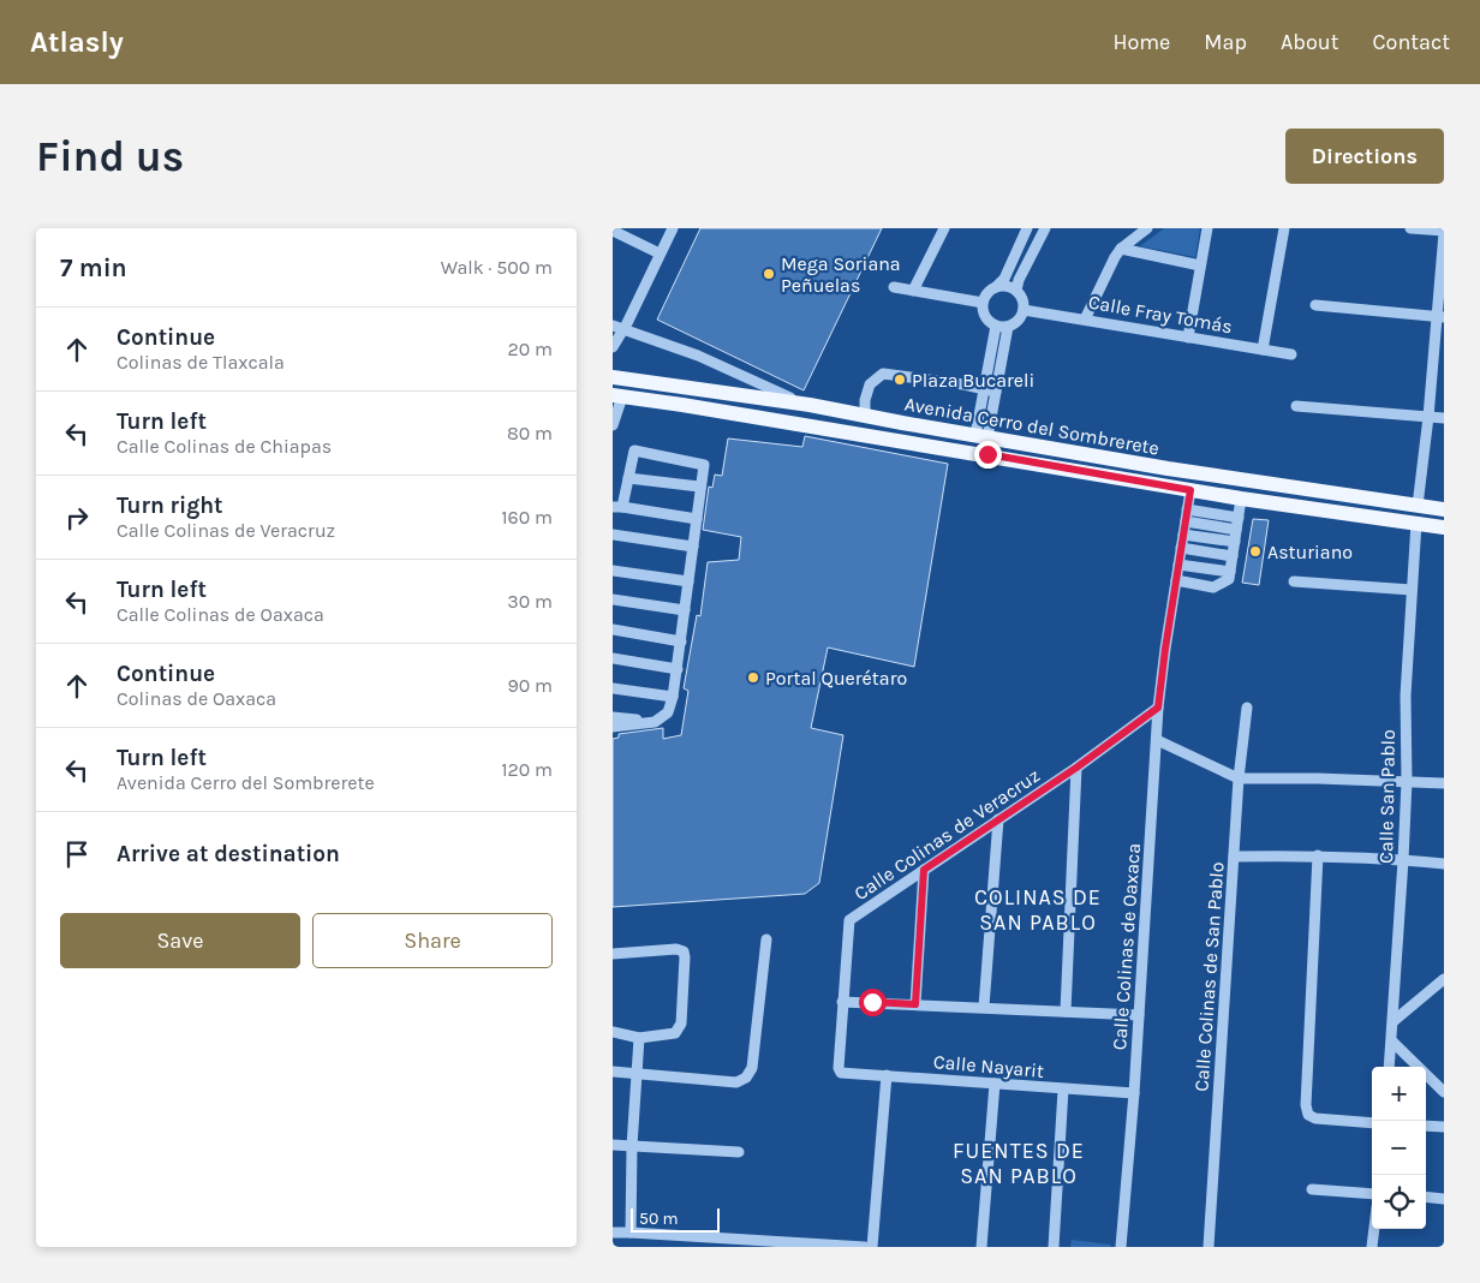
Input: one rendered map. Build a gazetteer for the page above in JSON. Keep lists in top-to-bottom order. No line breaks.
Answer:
{"streets":{"main road":["Avenida Cerro del Sombrerete"],"street":["Calle Fray Tomás","Calle San Pablo","Calle Colinas de Veracruz","Calle Colinas de Oaxaca","Calle Colinas de San Pablo","Calle Nayarit"]},"crossings":[["Avenida Cerro del Sombrerete","Calle San Pablo"],["Avenida Cerro del Sombrerete","Calle Colinas de Oaxaca"],["Calle Colinas de Veracruz","Calle Colinas de Oaxaca"],["Calle Colinas de Veracruz","Calle Nayarit"],["Calle Colinas de Oaxaca","Calle Nayarit"]],"districts":["COLINAS DE SAN PABLO","FUENTES DE SAN PABLO"],"places":["Mega Soriana Peñuelas","Plaza Bucareli","Asturiano","Portal Querétaro"],"scale_bar":"50 m","page":{"header":"Atlasly","nav":["Home","Map","About","Contact"],"buttons":["Directions",["Save","Share"]],"title":"Find us","heading":["7 min","Walk · 500 m"],"list":[["Continue","Colinas de Tlaxcala","20 m"],["Turn left","Calle Colinas de Chiapas","80 m"],["Turn right","Calle Colinas de Veracruz","160 m"],["Turn left","Calle Colinas de Oaxaca","30 m"],["Continue","Colinas de Oaxaca","90 m"],["Turn left","Avenida Cerro del Sombrerete","120 m"],"Arrive at destination"],"map_buttons":["+","−"],"scale":"50 m"}}
